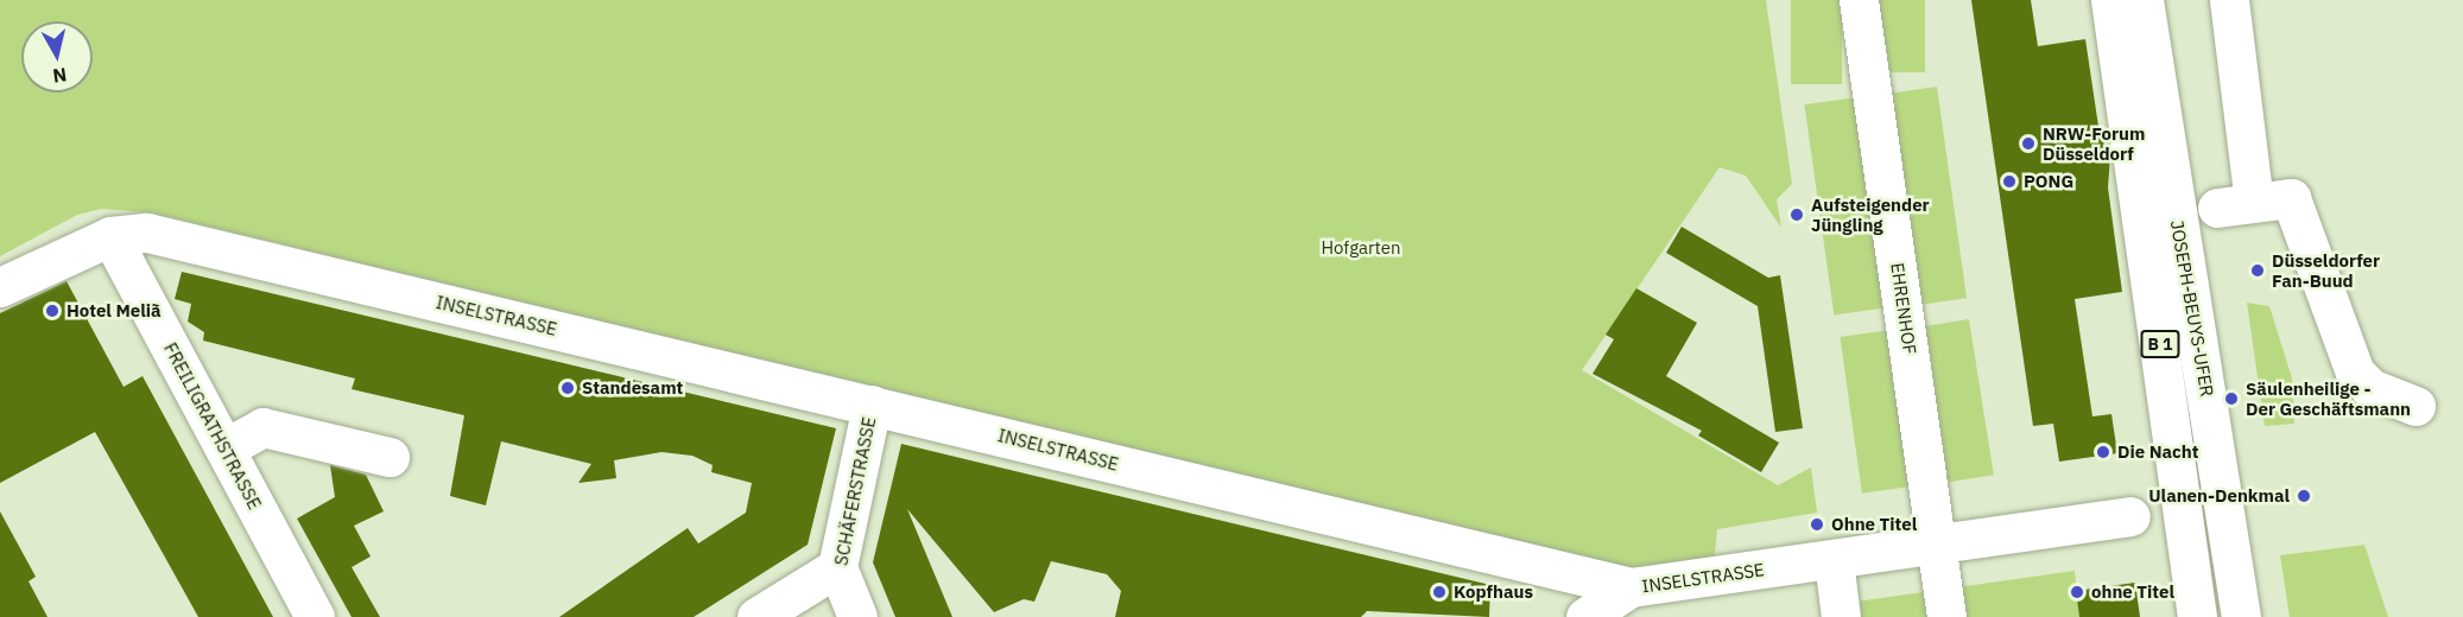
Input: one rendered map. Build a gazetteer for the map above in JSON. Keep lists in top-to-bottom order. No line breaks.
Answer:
{"streets":{"street":["EHRENHOF","JOSEPH-BEUYS-UFER","INSELSTRASSE","B 1","FREILIGRATHSTRASSE","SCHÄFERSTRASSE"]},"crossings":[["EHRENHOF","INSELSTRASSE"],["INSELSTRASSE","FREILIGRATHSTRASSE"],["INSELSTRASSE","SCHÄFERSTRASSE"]],"parks":["Hofgarten"],"places":["NRW-Forum Düsseldorf","PONG","Aufsteigender Jüngling","Düsseldorfer Fan-Buud","Hotel Meliã","Standesamt","Säulenheilige - Der Geschäftsmann","Die Nacht","Ulanen-Denkmal","Ohne Titel","Kopfhaus","ohne Titel"],"north":"bottom"}
